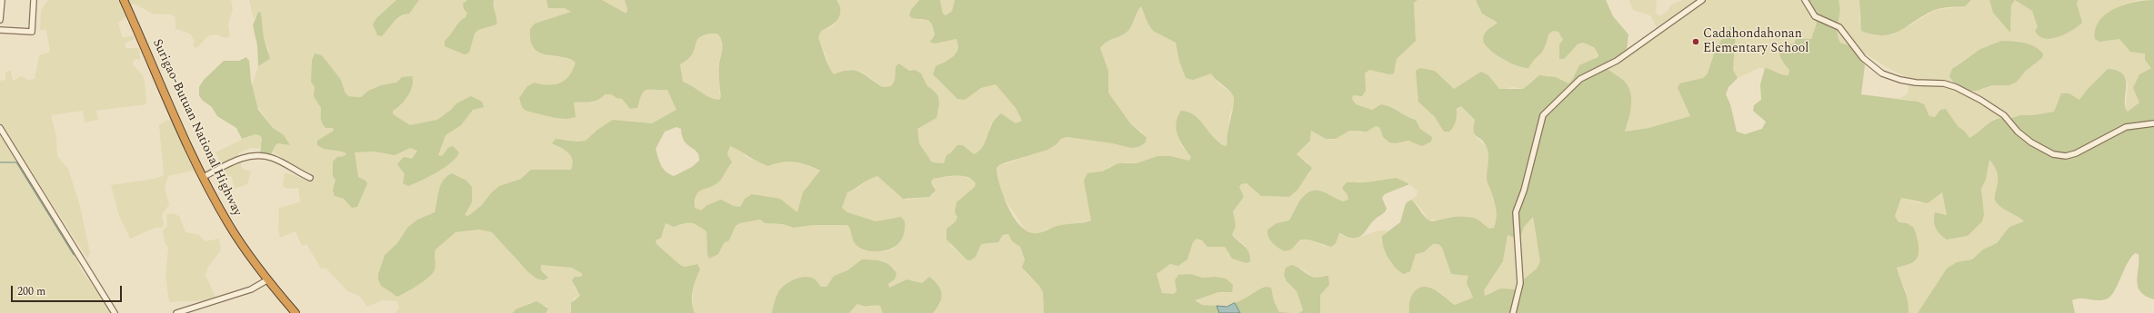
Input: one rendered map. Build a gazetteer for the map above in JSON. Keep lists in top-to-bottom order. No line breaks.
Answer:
{"streets":{"highway":["Surigao-Butuan National Highway"]},"places":["Cadahondahonan Elementary School"],"scale_bar":"200 m"}
